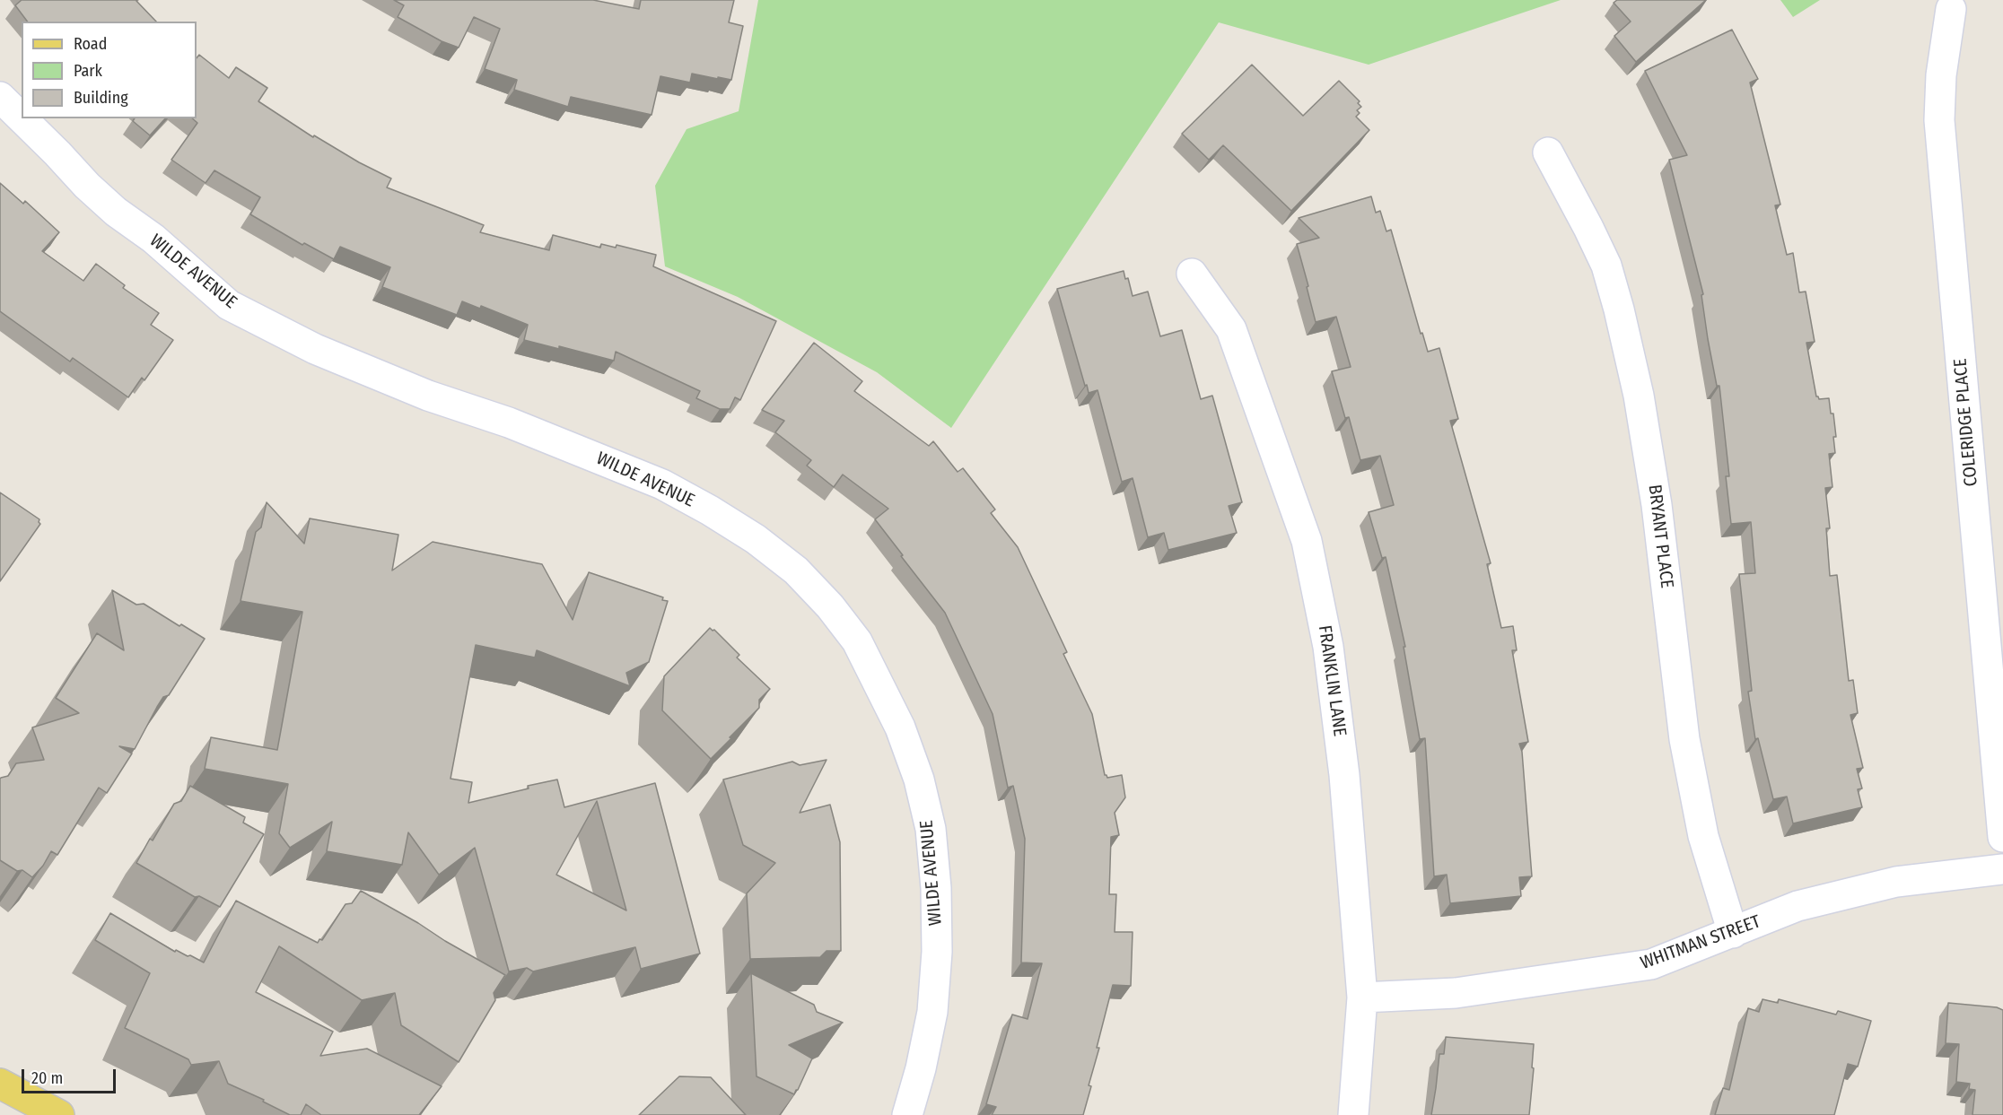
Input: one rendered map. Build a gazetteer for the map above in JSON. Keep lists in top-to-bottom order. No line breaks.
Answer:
{"streets":{"street":["WILDE AVENUE","COLERIDGE PLACE","BRYANT PLACE","FRANKLIN LANE","WHITMAN STREET"]},"crossings":[["BRYANT PLACE","WHITMAN STREET"],["FRANKLIN LANE","WHITMAN STREET"]],"legend":["Road","Park","Building"],"scale_bar":"20 m"}
